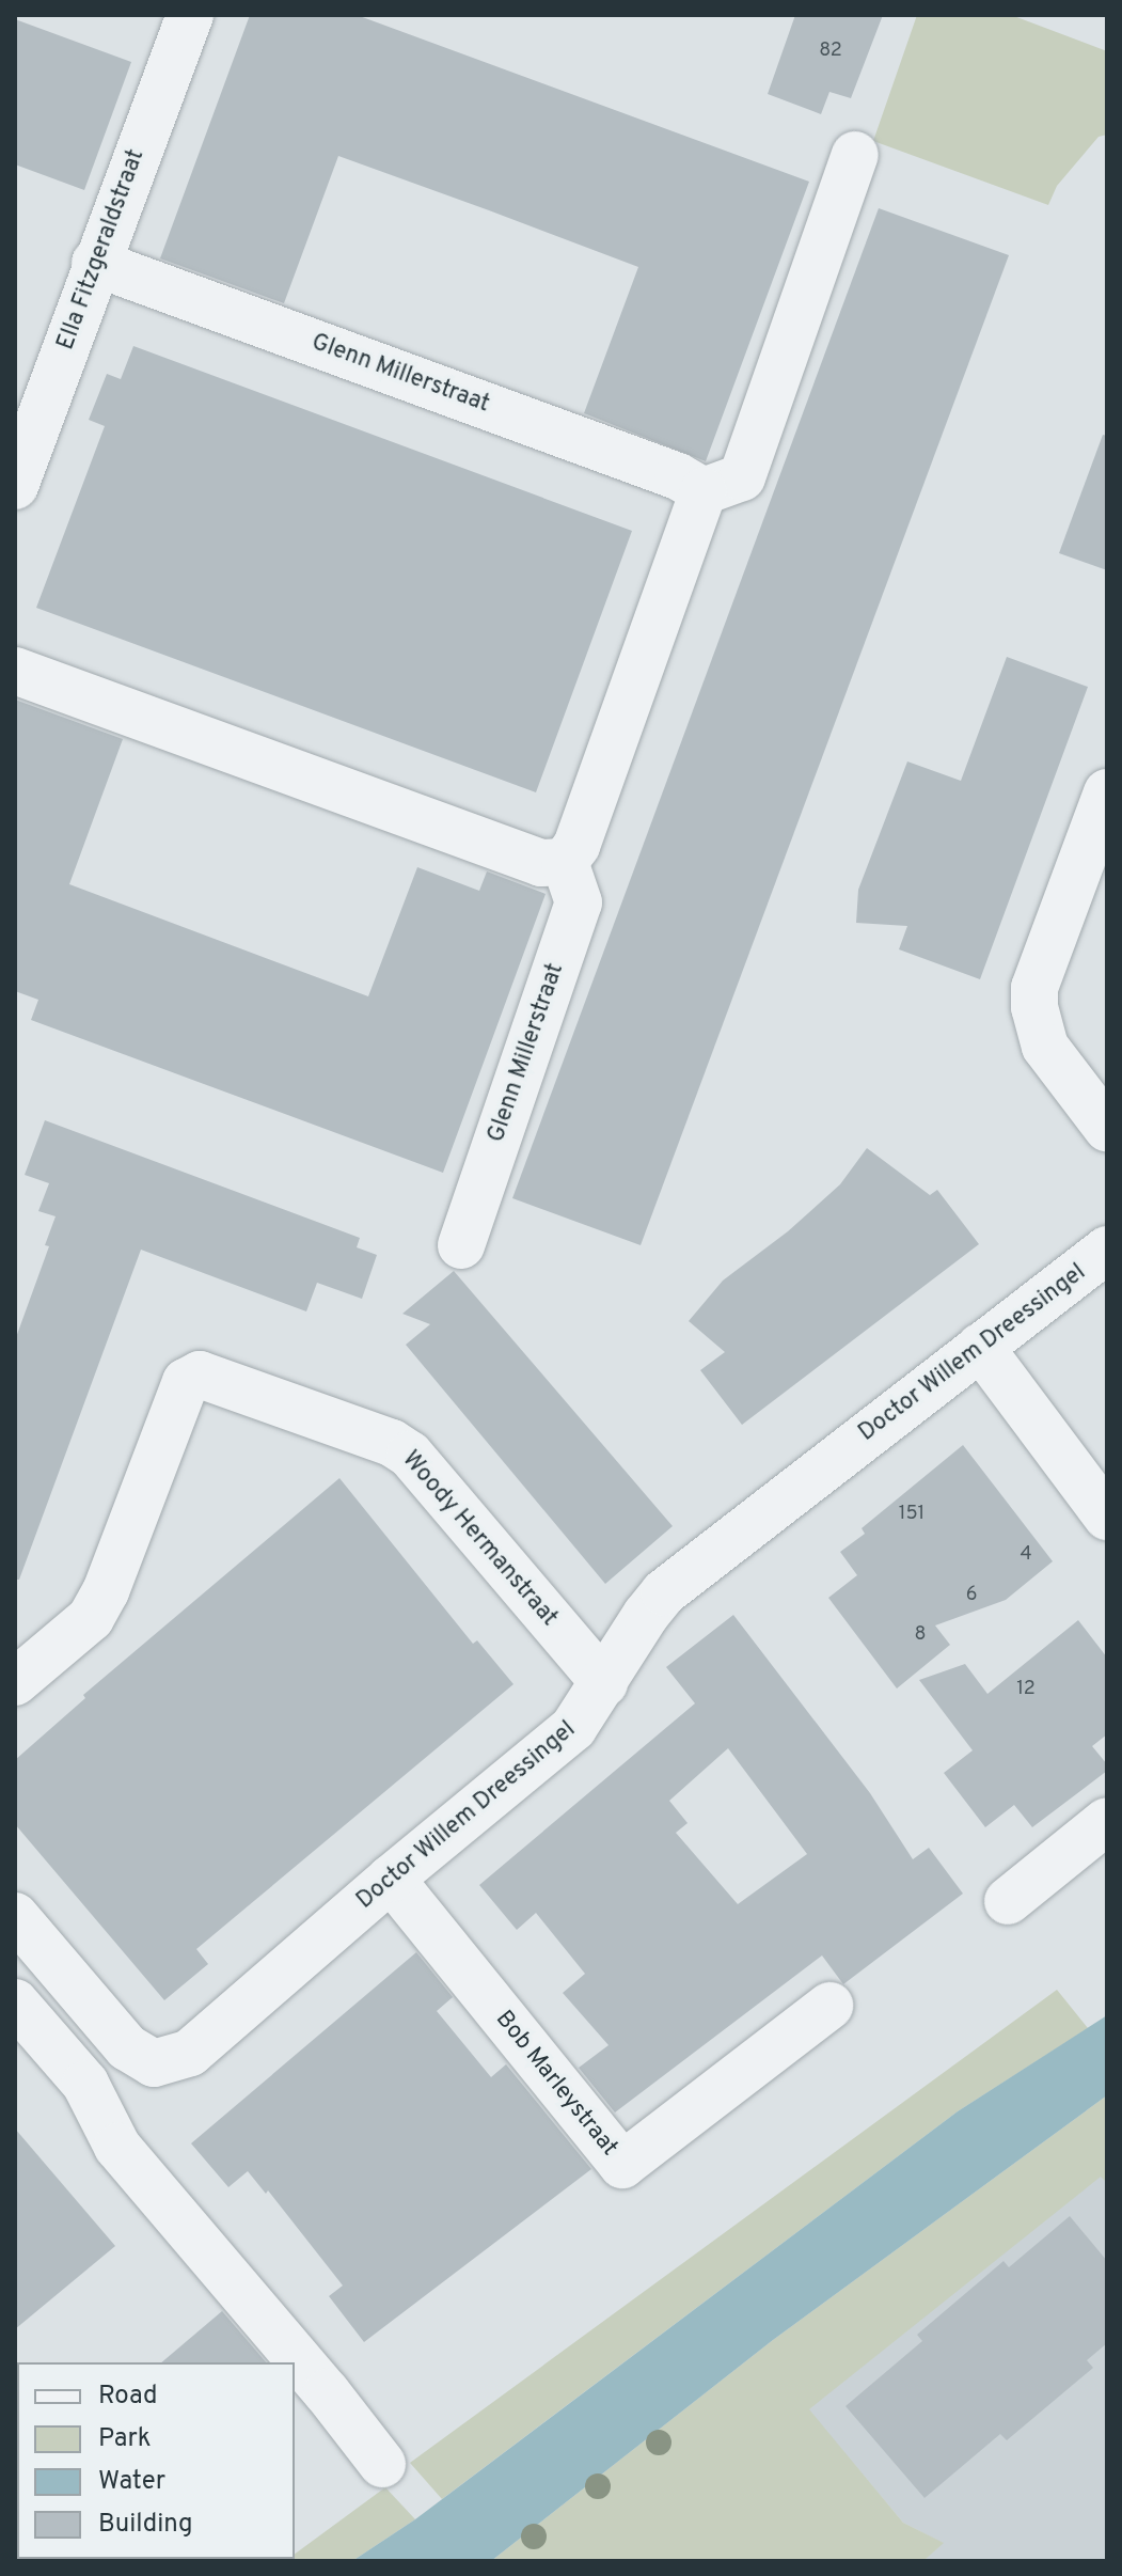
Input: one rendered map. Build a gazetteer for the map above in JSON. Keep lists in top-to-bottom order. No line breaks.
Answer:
{"streets":{"street":["Ella Fitzgeraldstraat","Glenn Millerstraat","Doctor Willem Dreessingel","Woody Hermanstraat","Bob Marleystraat"]},"crossings":[["Ella Fitzgeraldstraat","Glenn Millerstraat"],["Doctor Willem Dreessingel","Woody Hermanstraat"],["Doctor Willem Dreessingel","Bob Marleystraat"]],"house_numbers":["82","151","4","6","8","12"],"legend":["Road","Park","Water","Building"]}
